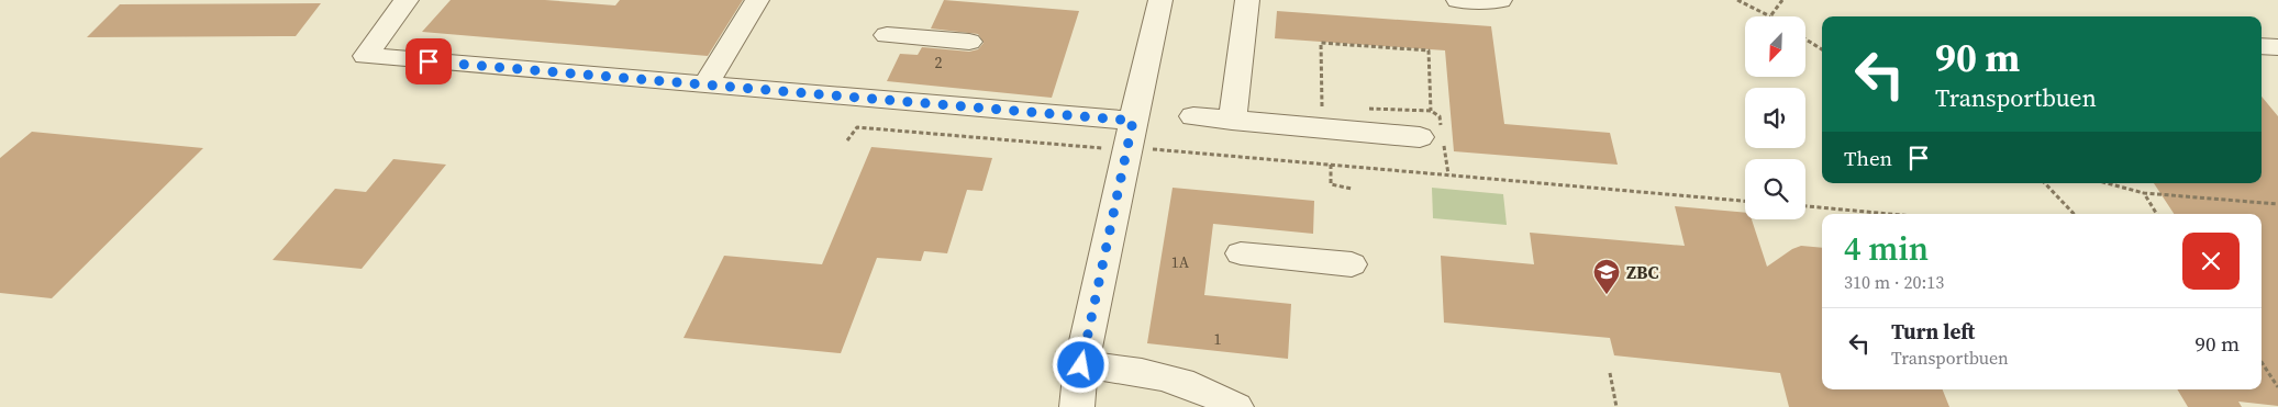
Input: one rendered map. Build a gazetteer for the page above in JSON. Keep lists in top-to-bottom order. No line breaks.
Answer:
{"places":{"school or university":["ZBC"]},"house_numbers":["2","1A","1"],"north":"bottom left","page":{"turn":["90 m","Transportbuen"],"then":"Then","heading":["4 min","310 m · 20:13"],"list":[{"name":"Turn left","note":"Transportbuen","value":"90 m"}]}}
